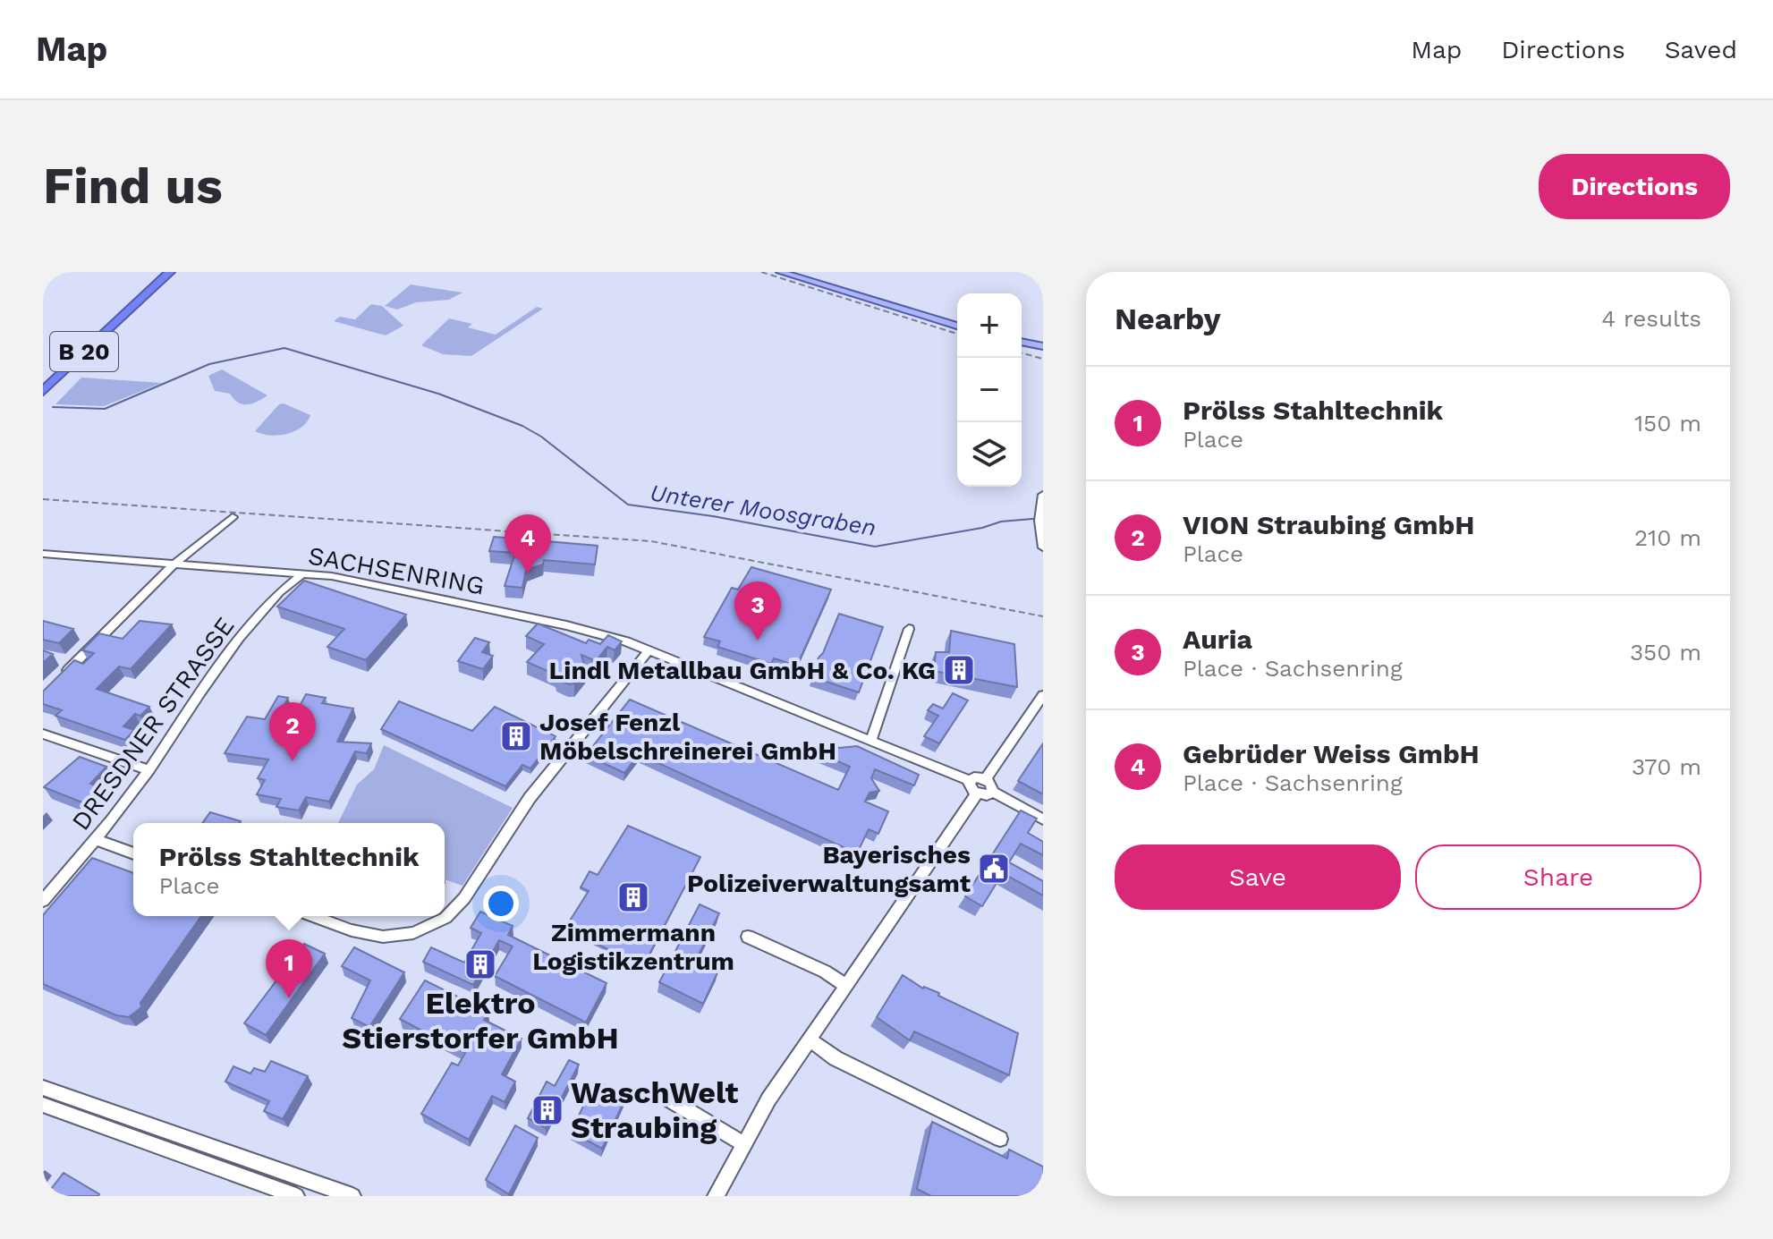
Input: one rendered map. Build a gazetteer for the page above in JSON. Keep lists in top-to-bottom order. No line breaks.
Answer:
{"streets":{"highway":["B 20"],"street":["SACHSENRING","DRESDNER STRASSE"]},"crossings":[["SACHSENRING","DRESDNER STRASSE"]],"water":["Unterer Moosgraben"],"places":{"building":["Lindl Metallbau GmbH & Co. KG","Josef Fenzl Möbelschreinerei GmbH","Zimmermann Logistikzentrum","Elektro Stierstorfer GmbH","WaschWelt Straubing"],"public building":["Bayerisches Polizeiverwaltungsamt"]},"page":{"header":"Map","nav":["Map","Directions","Saved"],"buttons":["Directions",["Save","Share"]],"title":"Find us","heading":["Nearby","4 results"],"map_buttons":["+","−"],"list":[{"mark":"1","name":"Prölss Stahltechnik","note":"Place","value":"150 m"},{"mark":"2","name":"VION Straubing GmbH","note":"Place","value":"210 m"},{"mark":"3","name":"Auria","note":"Place · Sachsenring","value":"350 m"},{"mark":"4","name":"Gebrüder Weiss GmbH","note":"Place · Sachsenring","value":"370 m"}],"pins":["4","3","2","1"],"popup":["Prölss Stahltechnik","Place"]}}
